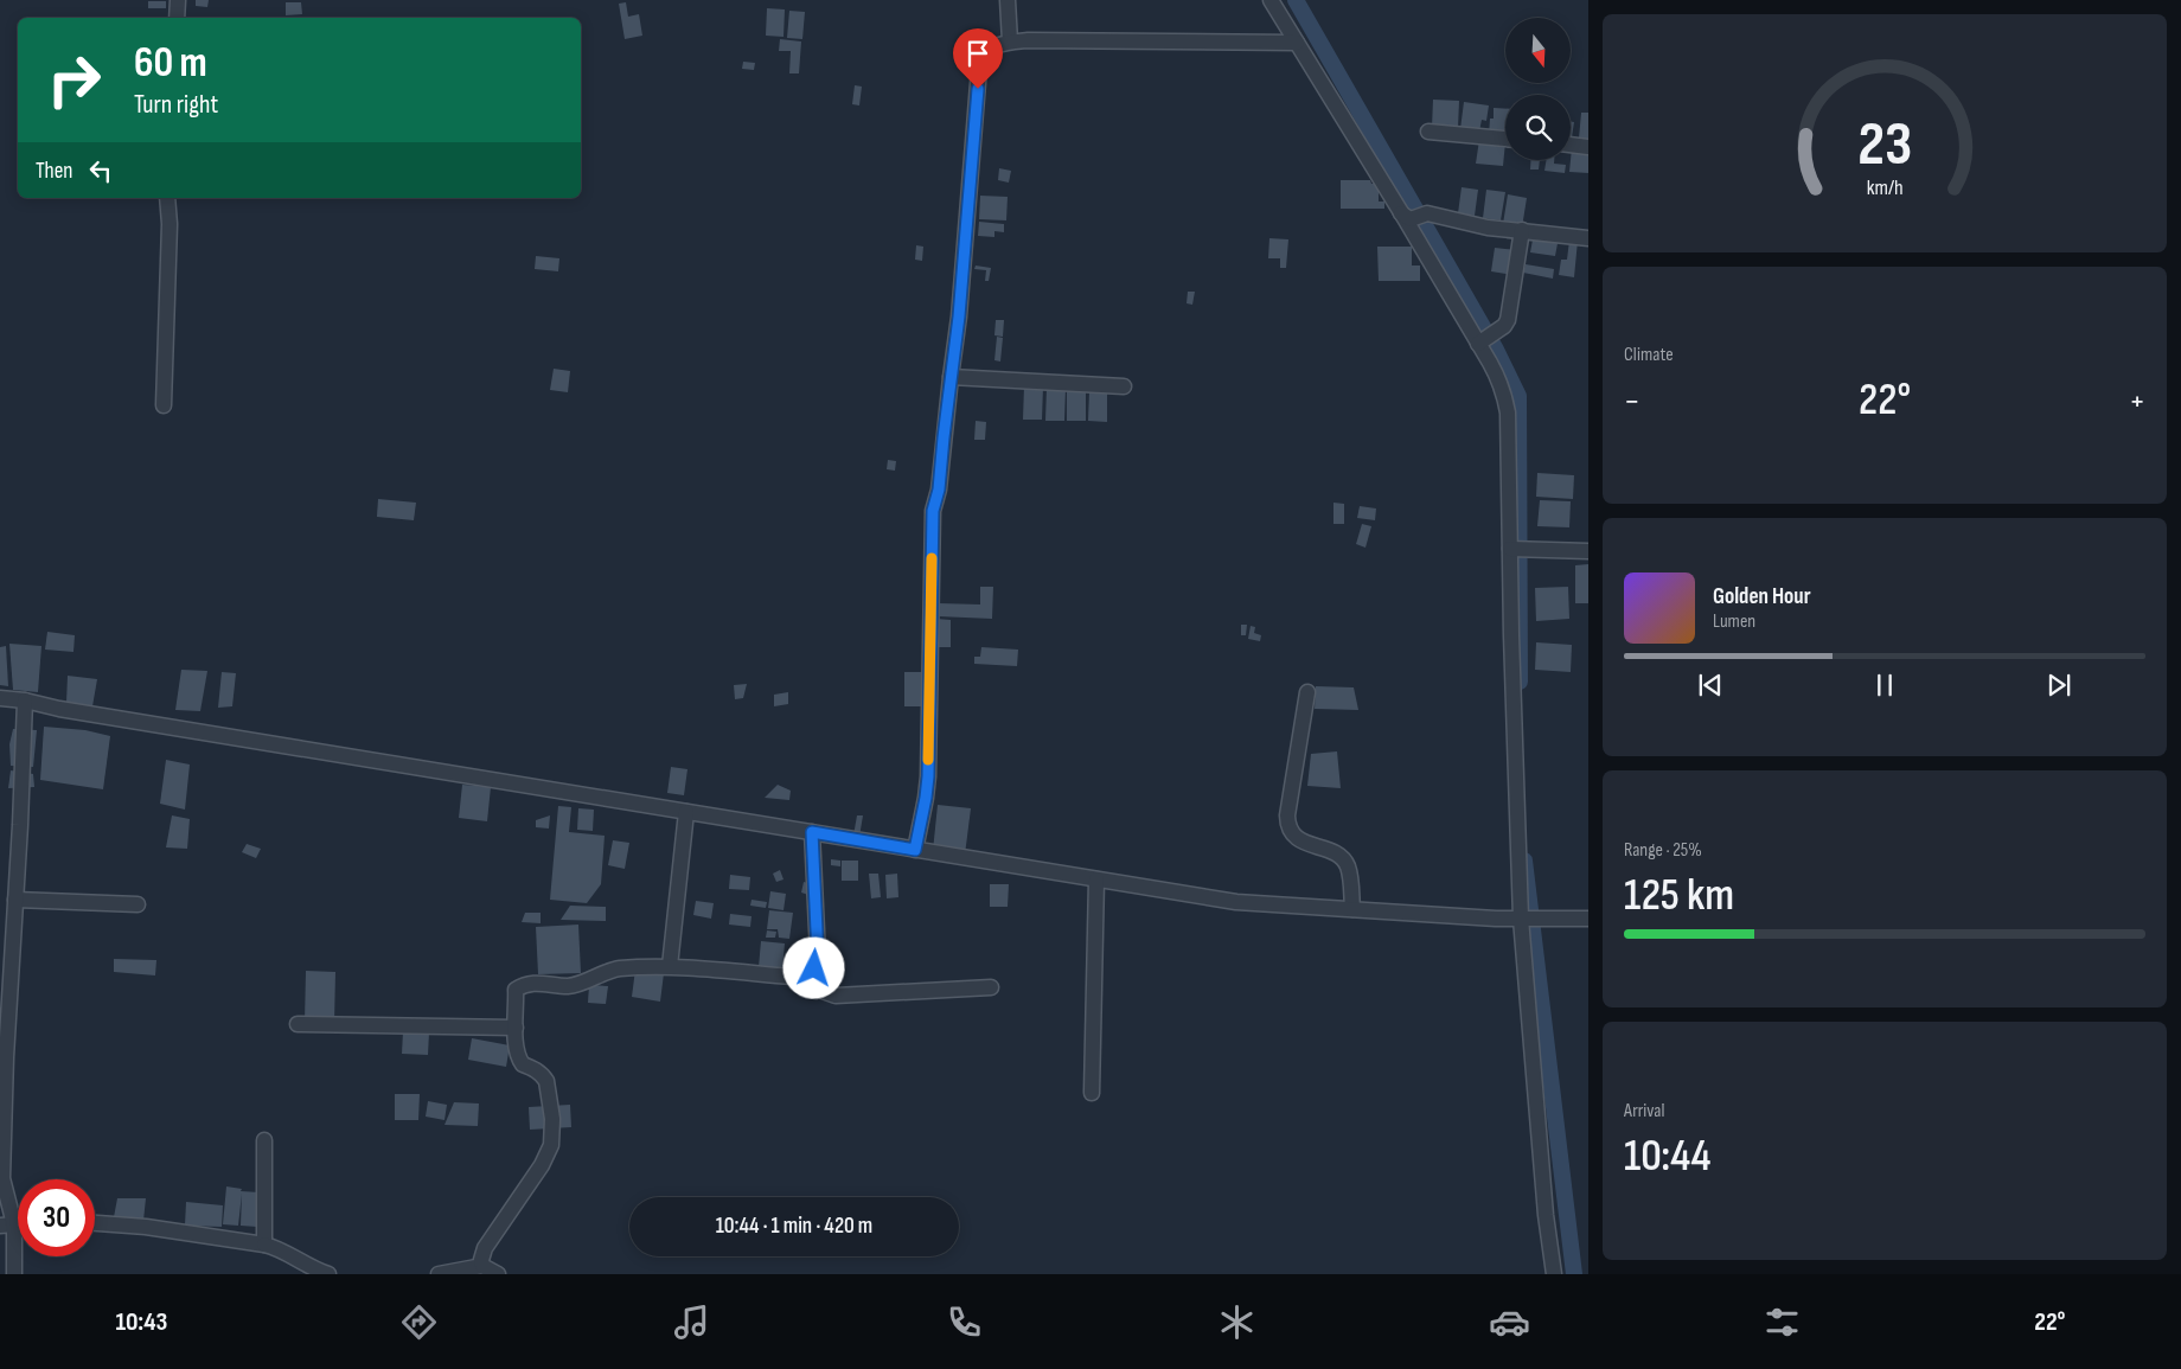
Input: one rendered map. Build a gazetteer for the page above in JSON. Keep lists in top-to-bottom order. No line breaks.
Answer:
{"north":"bottom","page":{"turn":["60 m","Turn right"],"then":"Then","tile":["Climate",["Range · 25%","125 km"],["Arrival","10:44"]],"heat":["−","22°","+"],"song":["Golden Hour","Lumen"],"limit":"30","trip":"10:44 · 1 min · 420 m","tabs":["10:43","22°"],"gauge":["23","km/h"]}}
